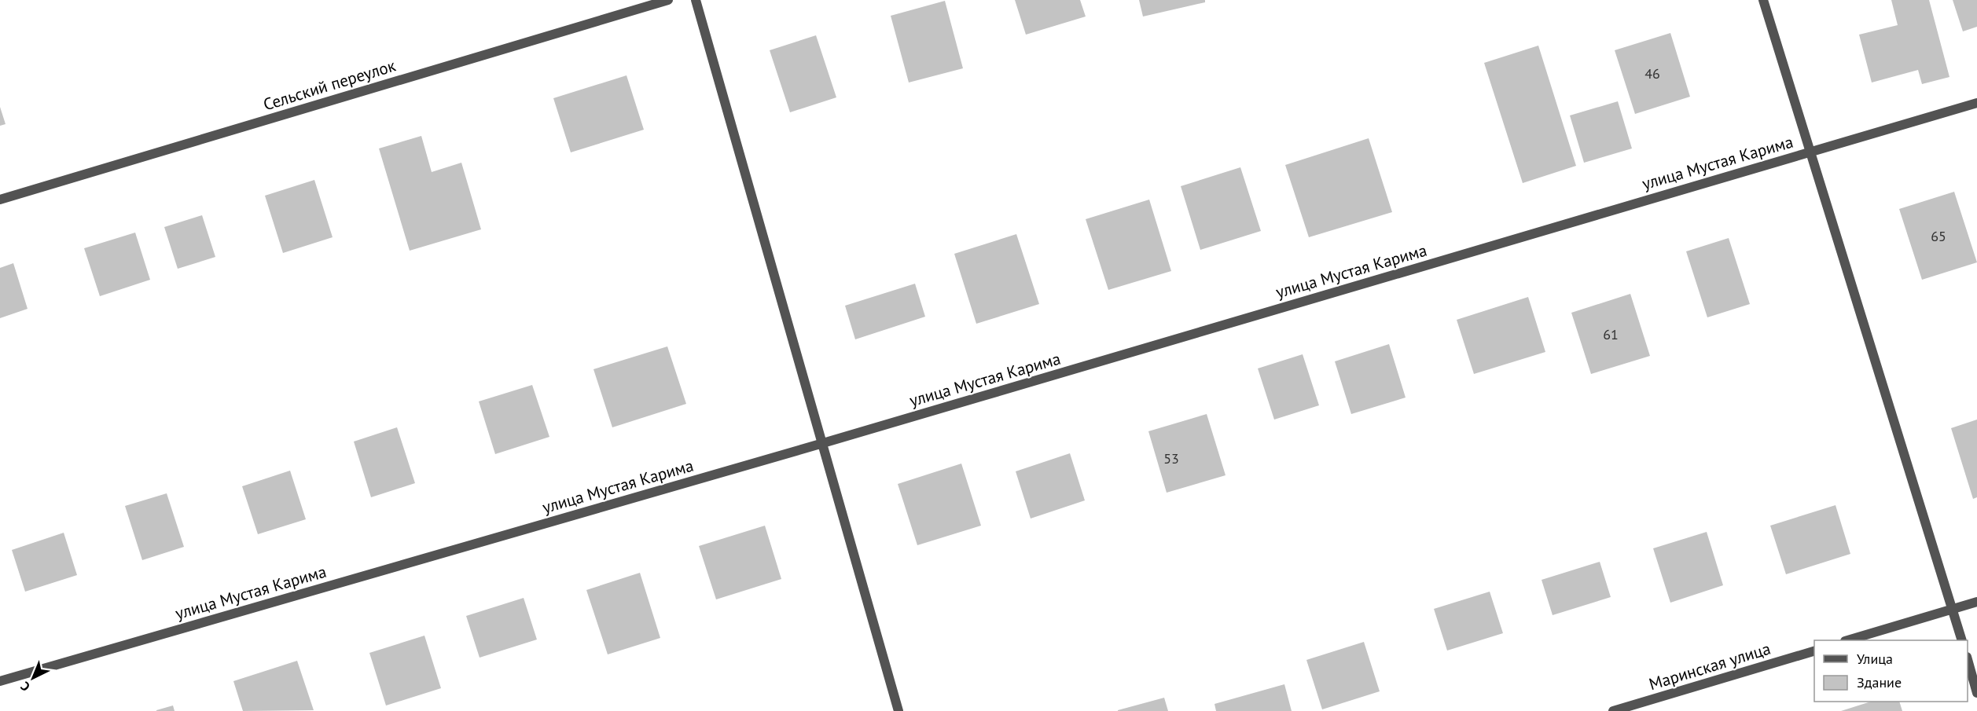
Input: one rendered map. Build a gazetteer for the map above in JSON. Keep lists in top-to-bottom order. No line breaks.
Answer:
{"streets":{"street":["Сельский переулок","улица Мустая Карима","Маринская улица"]},"house_numbers":["46","65","61","53"],"legend":["Улица","Здание"],"north":"bottom left"}
